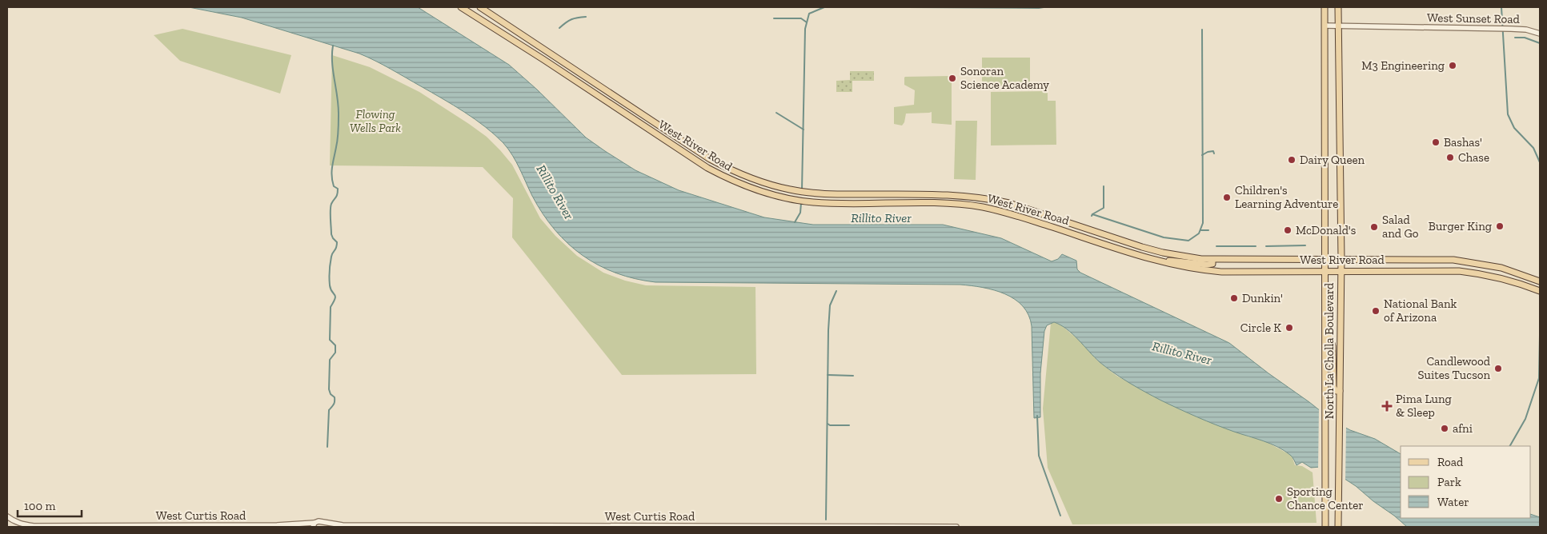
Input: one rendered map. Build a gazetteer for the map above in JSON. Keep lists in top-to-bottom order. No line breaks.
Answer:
{"streets":{"main road":["West River Road","North La Cholla Boulevard"],"street":["West Sunset Road","West Curtis Road"]},"crossings":[["West Sunset Road","North La Cholla Boulevard"],["West River Road","North La Cholla Boulevard"]],"water":["Rillito River"],"parks":["Flowing Wells Park"],"places":{"other":["M3 Engineering","Sonoran Science Academy","Bashas'","Chase","Dairy Queen","Children's Learning Adventure","Burger King","Salad and Go","McDonald's","Dunkin'","National Bank of Arizona","Circle K","Candlewood Suites Tucson","afni","Sporting Chance Center"],"health":["Pima Lung & Sleep"]},"legend":["Road","Park","Water"],"scale_bar":"100 m"}
